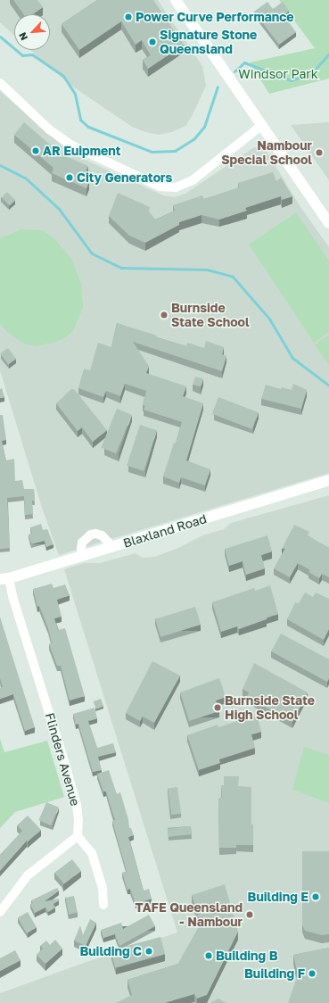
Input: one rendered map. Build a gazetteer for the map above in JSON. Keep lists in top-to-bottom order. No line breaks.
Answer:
{"streets":{"street":["Blaxland Road","Flinders Avenue"]},"crossings":[["Blaxland Road","Flinders Avenue"]],"parks":["Windsor Park"],"places":["Power Curve Performance","Signature Stone Queensland","AR Euipment","Nambour Special School","City Generators","Burnside State School","Burnside State High School","Building E","TAFE Queensland - Nambour","Building C","Building B","Building F"],"north":"bottom left"}
